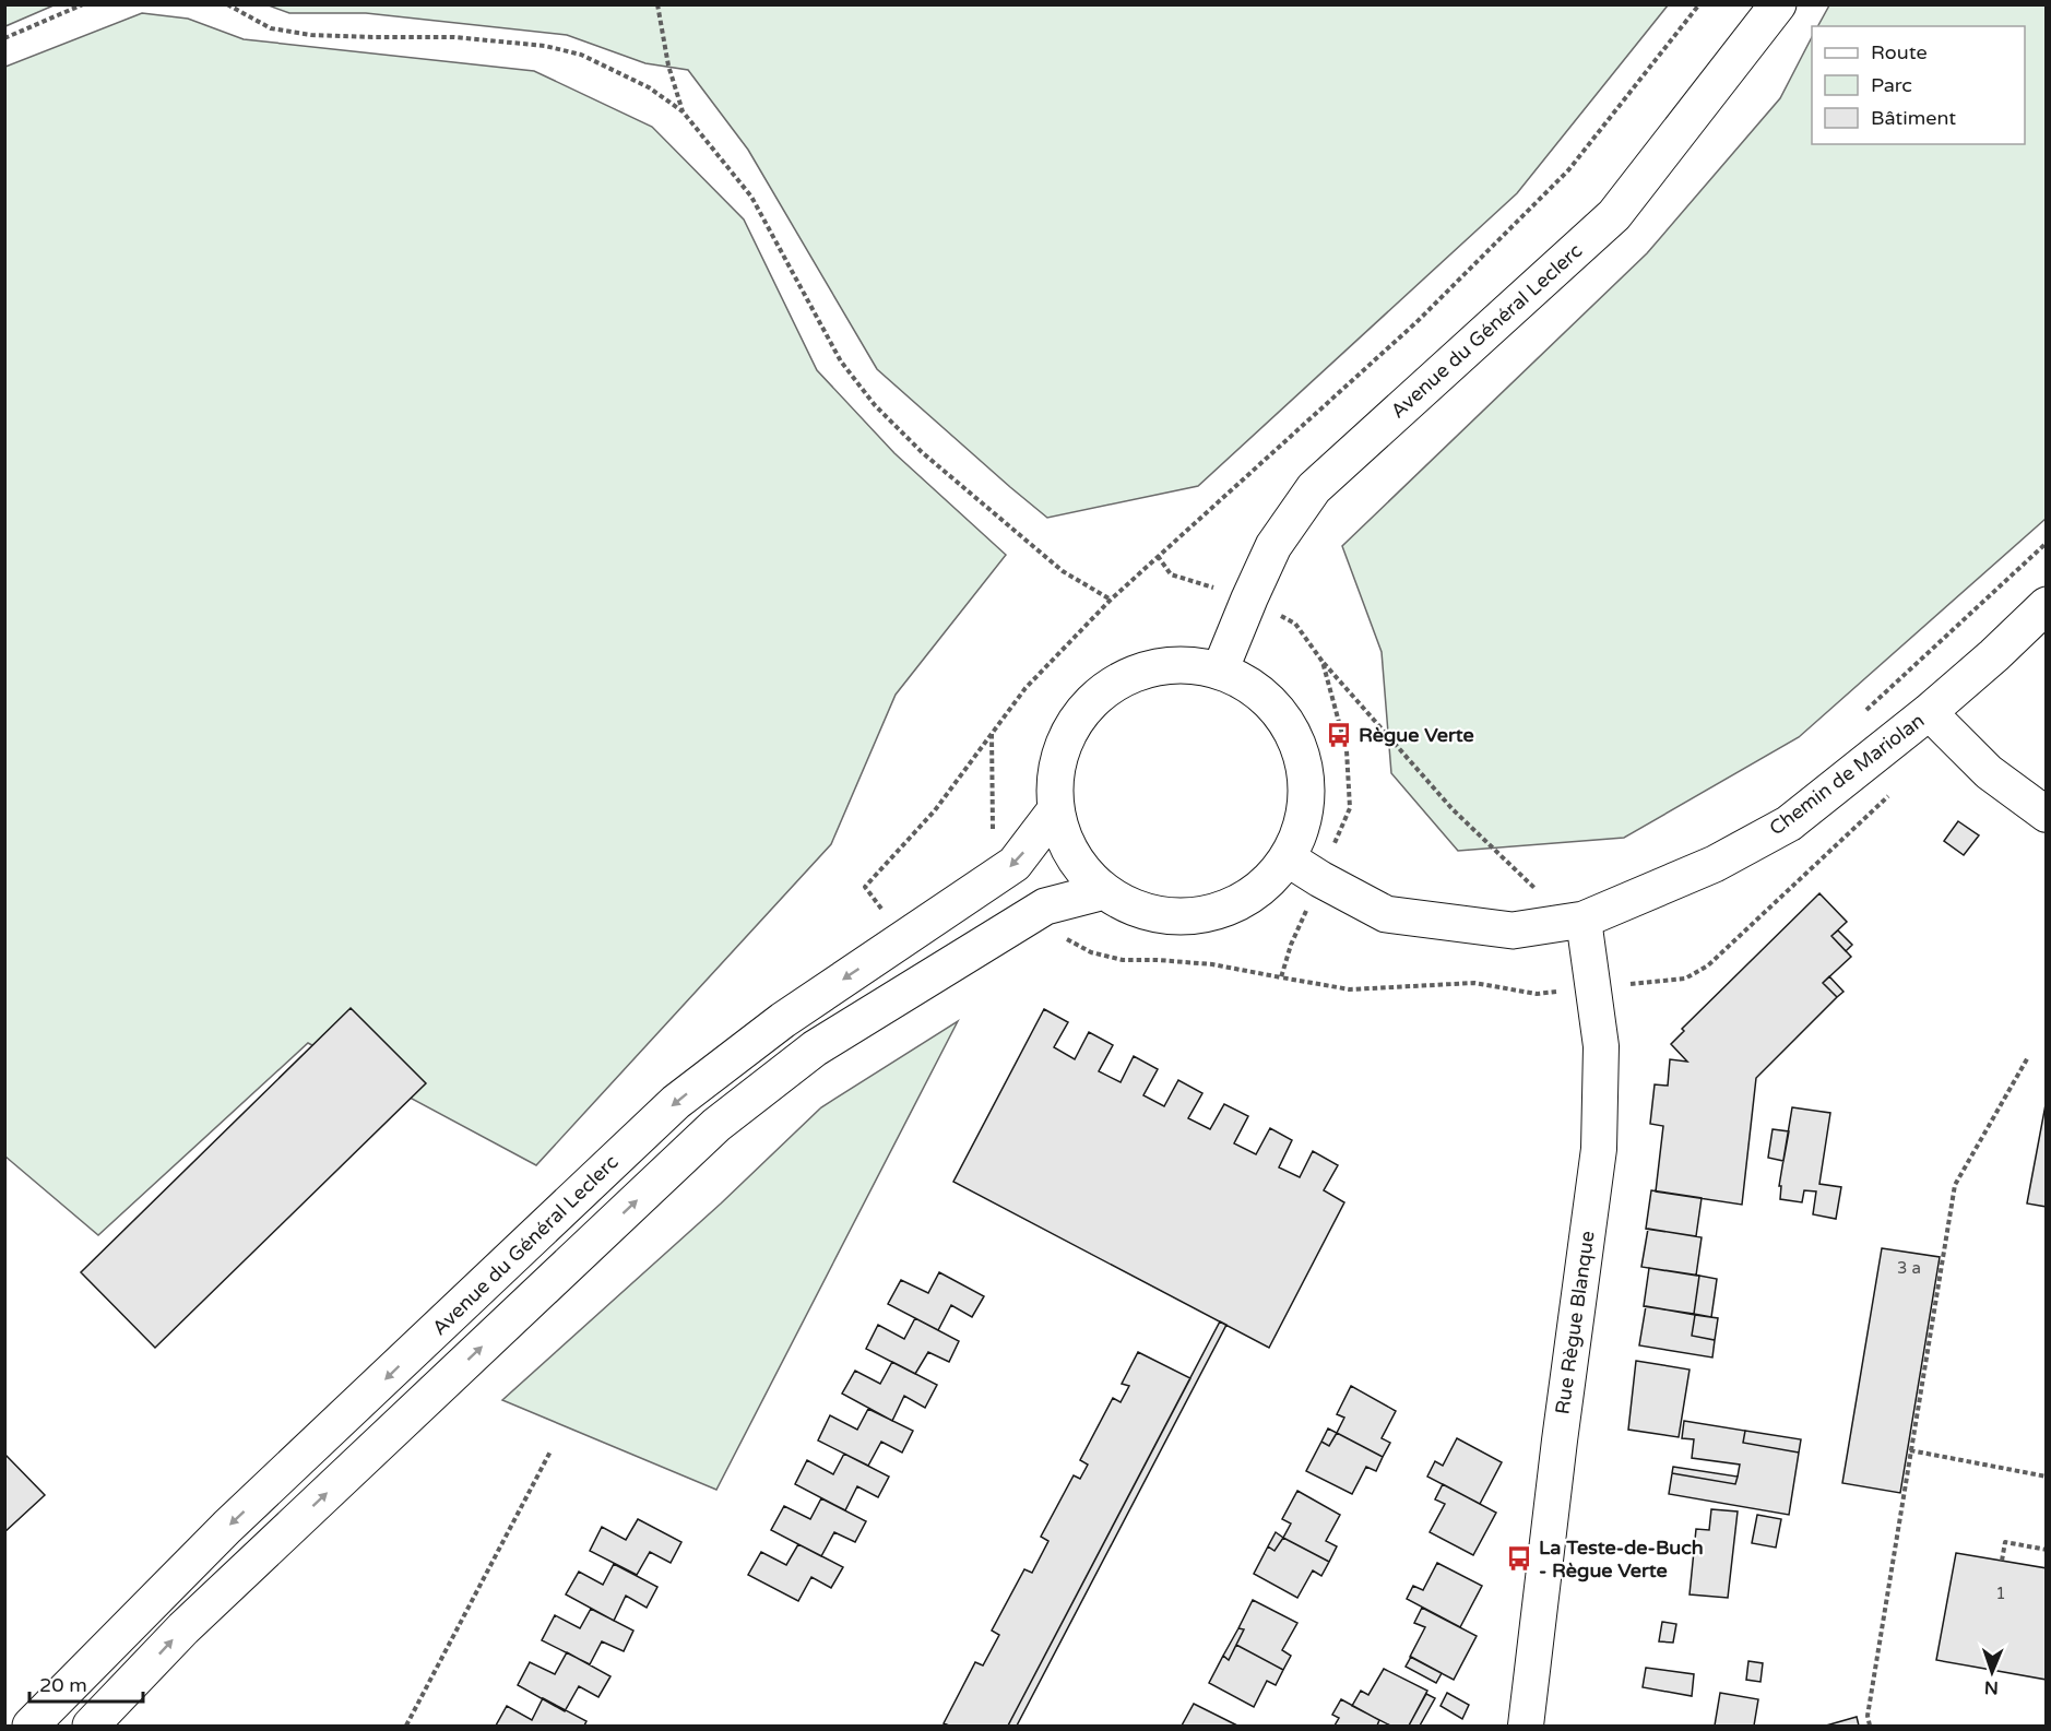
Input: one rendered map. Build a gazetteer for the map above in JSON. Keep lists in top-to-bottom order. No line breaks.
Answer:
{"streets":{"main road":["Avenue du Général Leclerc","Chemin de Mariolan"],"street":["Rue Règue Blanque"]},"crossings":[["Chemin de Mariolan","Rue Règue Blanque"]],"places":{"bus stop":["Règue Verte","La Teste-de-Buch - Règue Verte"]},"house_numbers":["3 a","1"],"legend":["Route","Parc","Bâtiment"],"scale_bar":"20 m","north":"bottom"}
